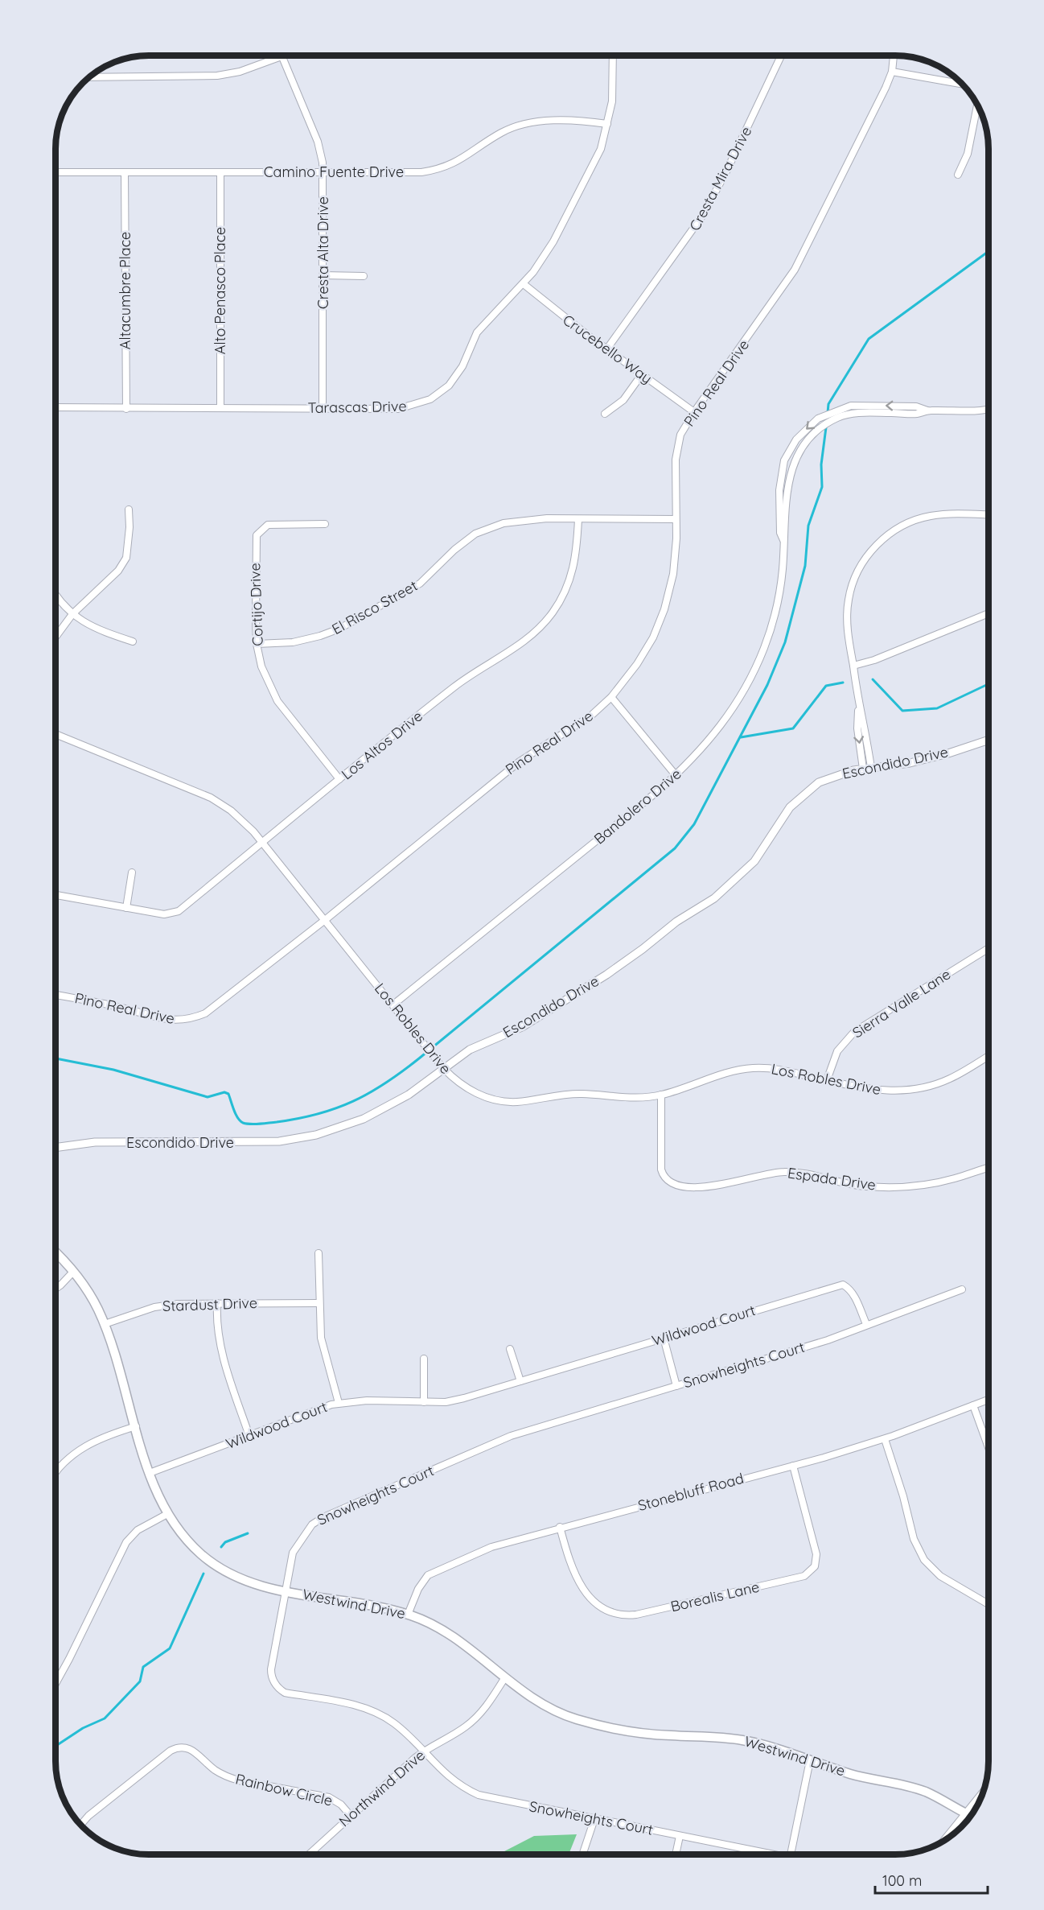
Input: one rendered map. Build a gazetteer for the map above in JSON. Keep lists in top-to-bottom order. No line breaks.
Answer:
{"streets":{"main road":["Westwind Drive"],"street":["Camino Fuente Drive","Cresta Mira Drive","Cresta Alta Drive","Altacumbre Place","Alto Penasco Place","Crucebello Way","Pino Real Drive","Tarascas Drive","Cortijo Drive","El Risco Street","Los Altos Drive","Escondido Drive","Bandolero Drive","Sierra Valle Lane","Los Robles Drive","Espada Drive","Stardust Drive","Wildwood Court","Snowheights Court","Stonebluff Road","Borealis Lane","Northwind Drive","Rainbow Circle"]},"crossings":[["Camino Fuente Drive","Cresta Alta Drive"],["Camino Fuente Drive","Altacumbre Place"],["Camino Fuente Drive","Alto Penasco Place"],["Camino Fuente Drive","Tarascas Drive"],["Cresta Mira Drive","Crucebello Way"],["Cresta Alta Drive","Tarascas Drive"],["Altacumbre Place","Tarascas Drive"],["Alto Penasco Place","Tarascas Drive"],["Crucebello Way","Pino Real Drive"],["Crucebello Way","Tarascas Drive"],["Pino Real Drive","El Risco Street"],["Pino Real Drive","Los Robles Drive"],["Cortijo Drive","El Risco Street"],["Cortijo Drive","Los Altos Drive"],["El Risco Street","Los Altos Drive"],["Los Altos Drive","Los Robles Drive"],["Escondido Drive","Los Robles Drive"],["Bandolero Drive","Los Robles Drive"],["Sierra Valle Lane","Los Robles Drive"],["Los Robles Drive","Espada Drive"],["Stardust Drive","Westwind Drive"],["Wildwood Court","Snowheights Court"],["Wildwood Court","Westwind Drive"],["Snowheights Court","Westwind Drive"],["Snowheights Court","Northwind Drive"],["Stonebluff Road","Borealis Lane"],["Stonebluff Road","Westwind Drive"],["Westwind Drive","Northwind Drive"],["Northwind Drive","Rainbow Circle"]],"scale_bar":"100 m"}
